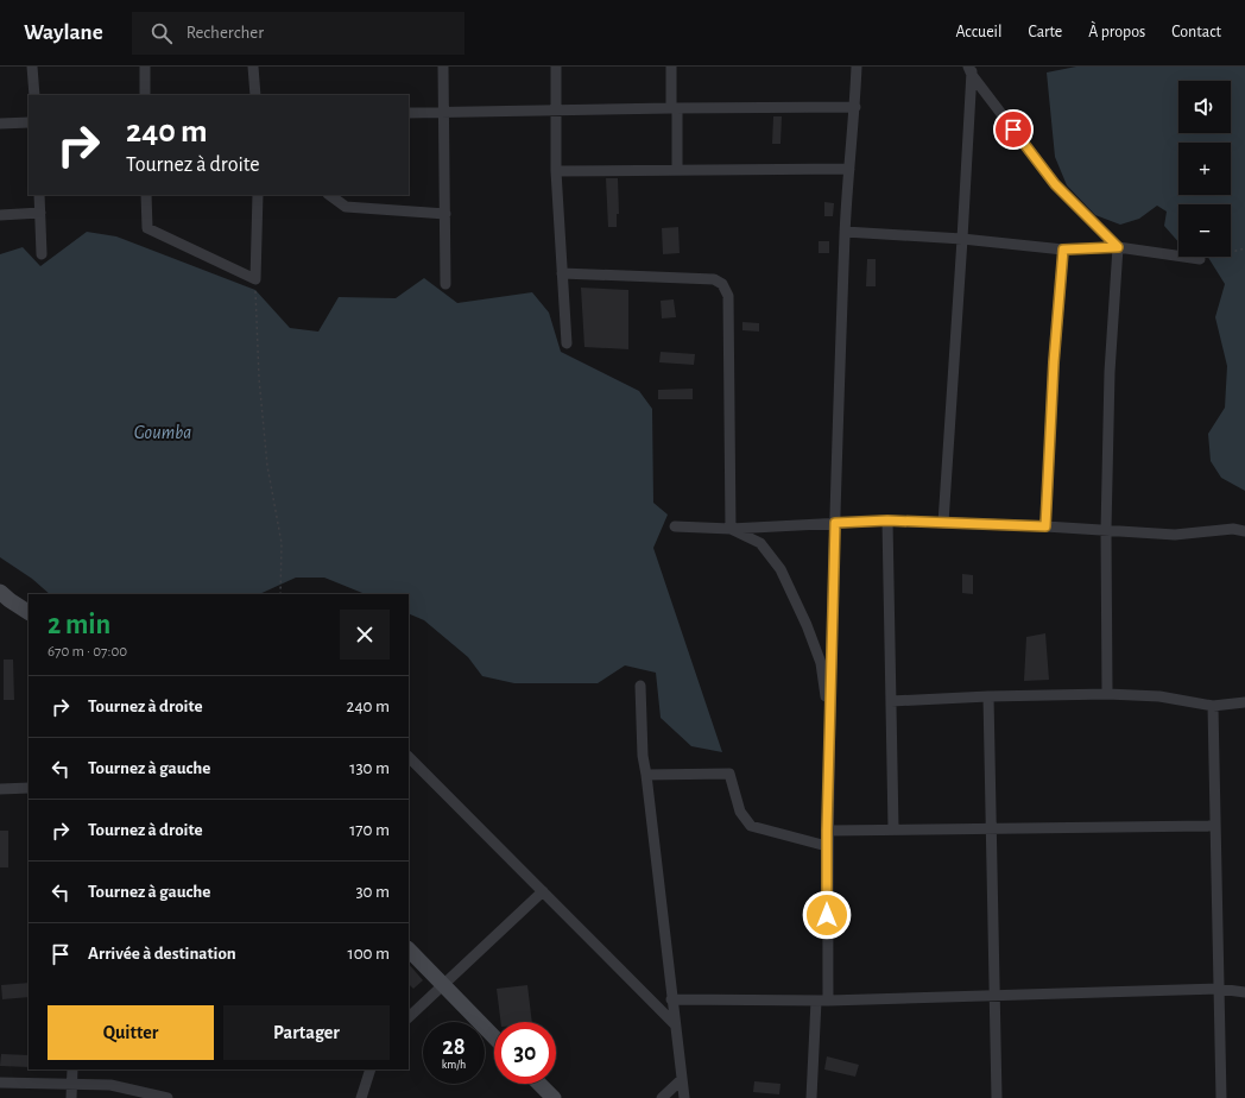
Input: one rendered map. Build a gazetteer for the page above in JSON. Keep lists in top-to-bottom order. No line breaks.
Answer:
{"water":["Goumba"],"page":{"header":"Waylane","search":"Rechercher","nav":["Accueil","Carte","À propos","Contact"],"map_buttons":["+","−"],"turn":["240 m","Tournez à droite"],"heading":["2 min","670 m · 07:00"],"list":[{"name":"Tournez à droite","value":"240 m"},{"name":"Tournez à gauche","value":"130 m"},{"name":"Tournez à droite","value":"170 m"},{"name":"Tournez à gauche","value":"30 m"},{"name":"Arrivée à destination","value":"100 m"}],"buttons":["Quitter","Partager"],"speed":"28 km/h","limit":"30"}}
